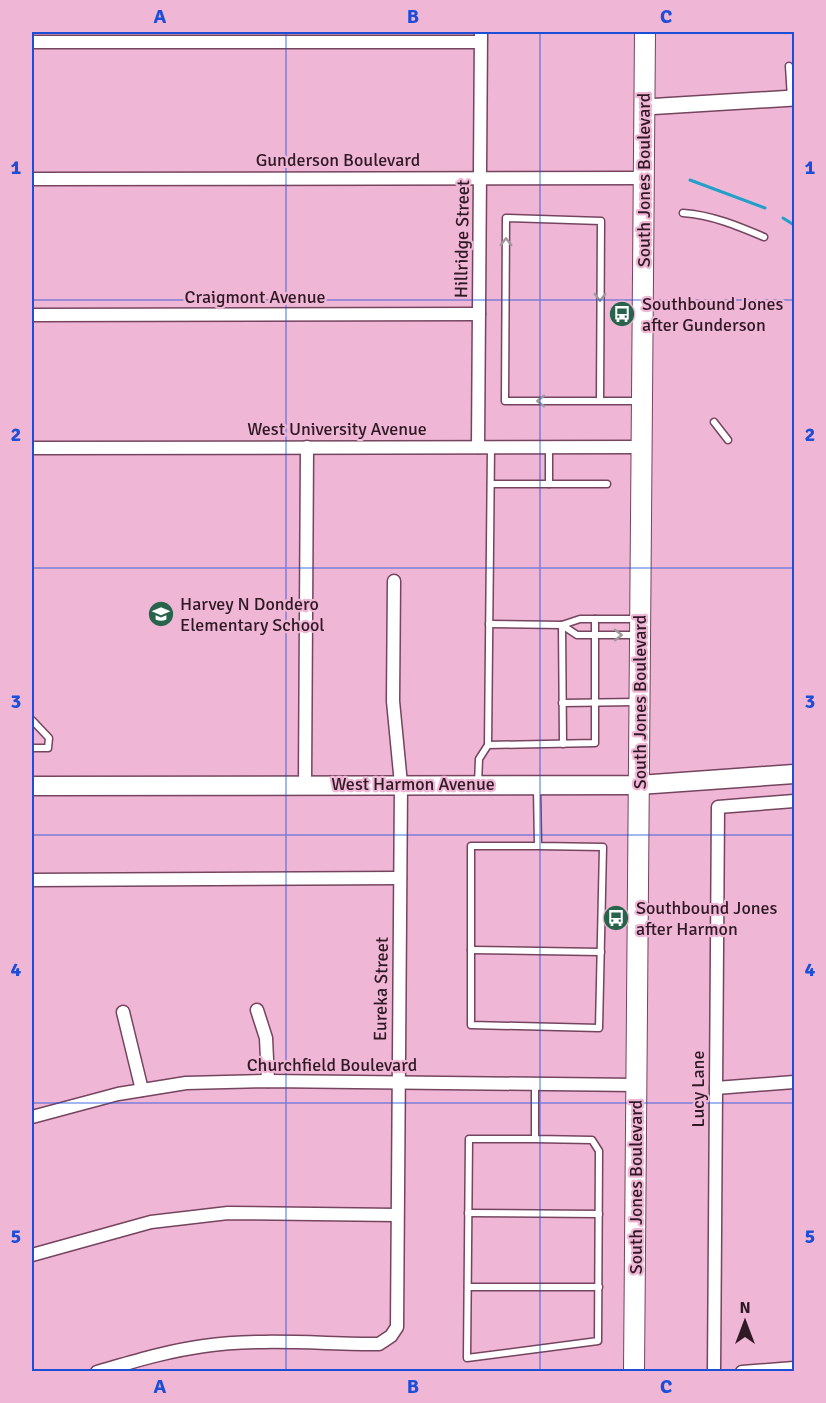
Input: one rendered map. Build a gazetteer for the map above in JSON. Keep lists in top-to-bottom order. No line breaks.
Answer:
{"streets":{"main road":["South Jones Boulevard","West Harmon Avenue"],"street":["Gunderson Boulevard","Hillridge Street","Craigmont Avenue","West University Avenue","Eureka Street","Churchfield Boulevard","Lucy Lane"]},"crossings":[["Gunderson Boulevard","South Jones Boulevard"],["Gunderson Boulevard","Hillridge Street"],["South Jones Boulevard","West University Avenue"],["South Jones Boulevard","West Harmon Avenue"],["South Jones Boulevard","Churchfield Boulevard"],["Hillridge Street","Craigmont Avenue"],["Hillridge Street","West University Avenue"],["West Harmon Avenue","Eureka Street"],["Eureka Street","Churchfield Boulevard"]],"places":{"bus stop":["Southbound Jones after Gunderson","Southbound Jones after Harmon"],"school or university":["Harvey N Dondero Elementary School"]},"north":"top","grid":{"columns":["A","B","C"],"rows":["1","2","3","4","5"]}}
